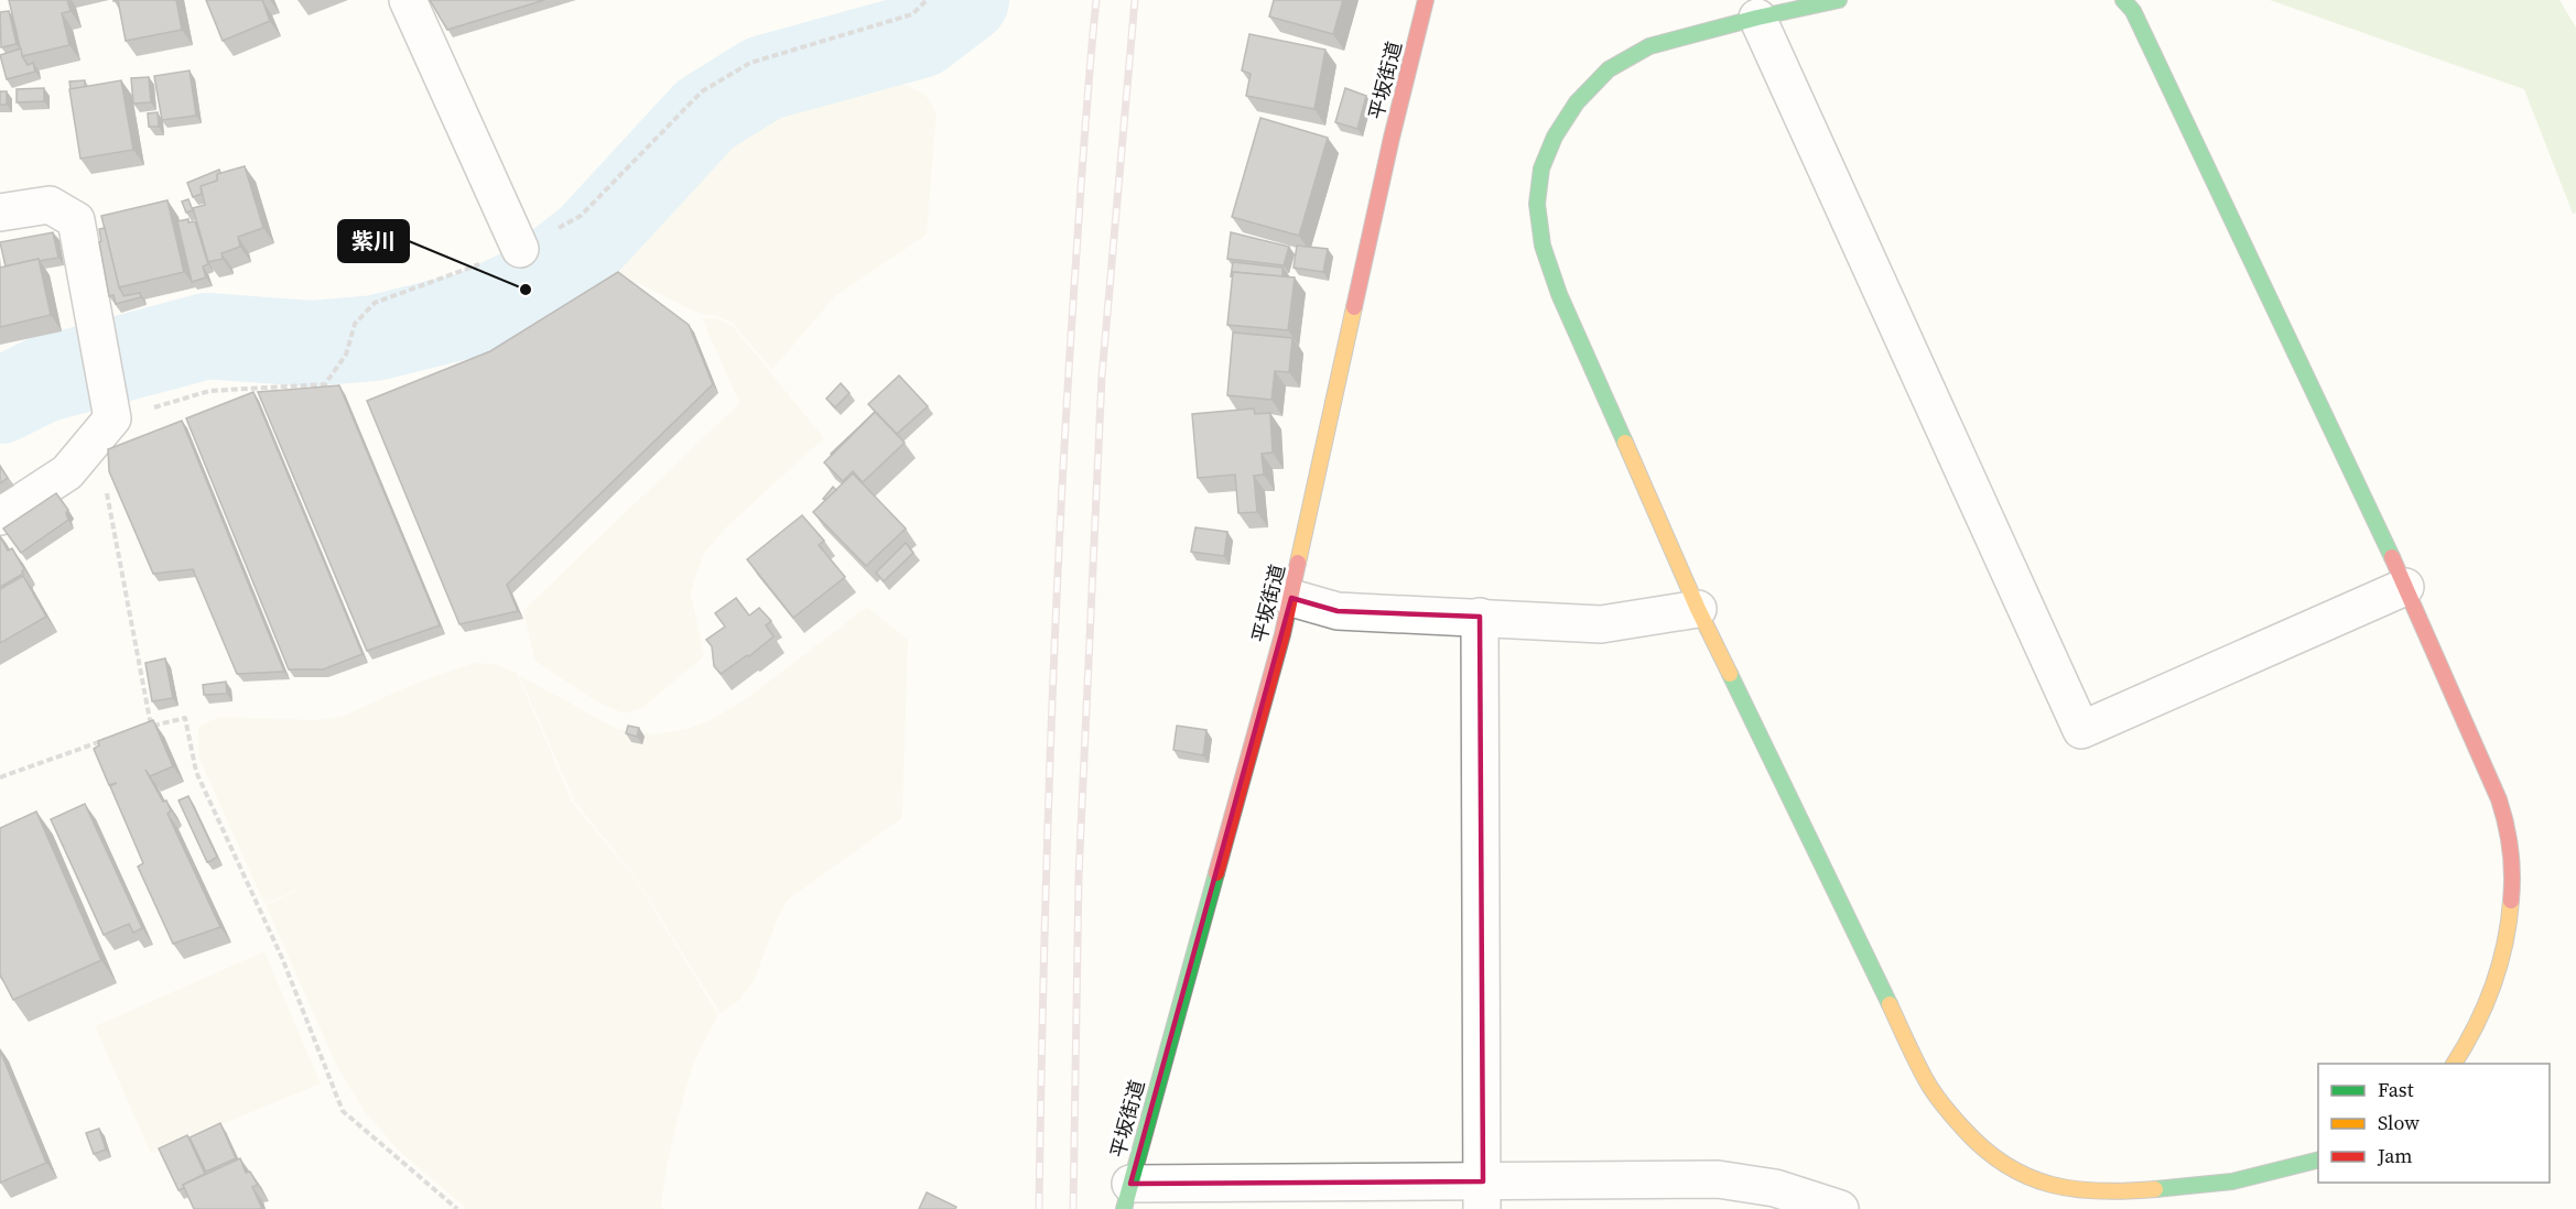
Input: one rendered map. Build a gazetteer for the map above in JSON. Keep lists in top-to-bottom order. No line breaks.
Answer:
{"streets":{"street":["平坂街道"]},"places":["紫川"],"legend":["Fast","Slow","Jam"]}
